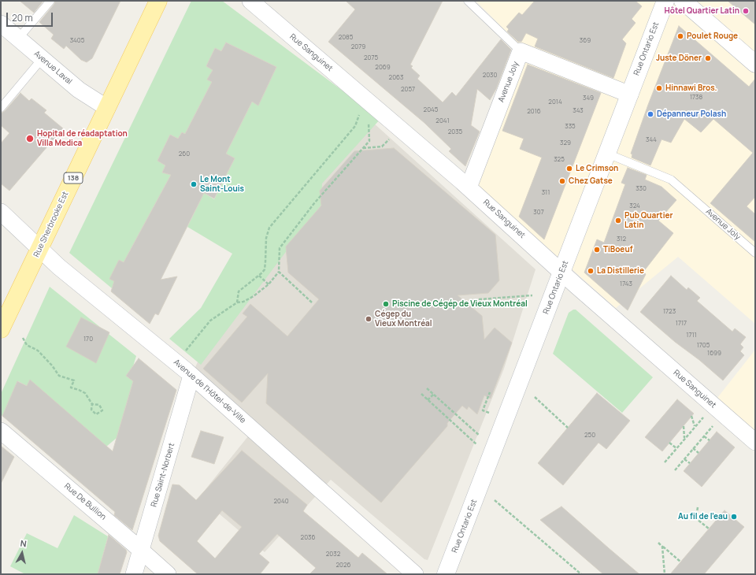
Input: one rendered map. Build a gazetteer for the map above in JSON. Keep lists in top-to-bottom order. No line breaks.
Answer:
{"streets":{"main road":["Rue Ontario Est","138","Rue Sherbrooke Est"],"street":["Rue Sanguinet","Avenue Laval","Avenue Joly","Avenue de l'Hôtel-de-Ville","Rue Saint-Norbert","Rue De Bullion"]},"crossings":[["Rue Ontario Est","Rue Sanguinet"],["Rue Ontario Est","Avenue Joly"],["Rue Sanguinet","Avenue Joly"],["Avenue Laval","Rue Sherbrooke Est"],["Rue Sherbrooke Est","Avenue de l'Hôtel-de-Ville"],["Avenue de l'Hôtel-de-Ville","Rue Saint-Norbert"],["Rue Saint-Norbert","Rue De Bullion"]],"places":["Hôtel Quartier Latin","Poulet Rouge","Juste Döner","Hinnawi Bros.","Dépanneur Polash","Hopital de réadaptation Villa Medica","Le Crimson","Chez Gatse","Le Mont Saint-Louis","Pub Quartier Latin","TiBoeuf","La Distillerie","Piscine de Cégép de Vieux Montréal","Cégep du Vieux Montréal","Au fil de l’eau"],"house_numbers":["2085","3405","369","2079","2075","2069","2030","2063","2057","1738","349","2014","2045","343","2016","2041","335","2035","344","329","260","325","330","311","324","307","312","1743","1723","1717","1711","170","1705","1699","250","2040","2036","2032","2026"],"scale_bar":"20 m","north":"top"}
